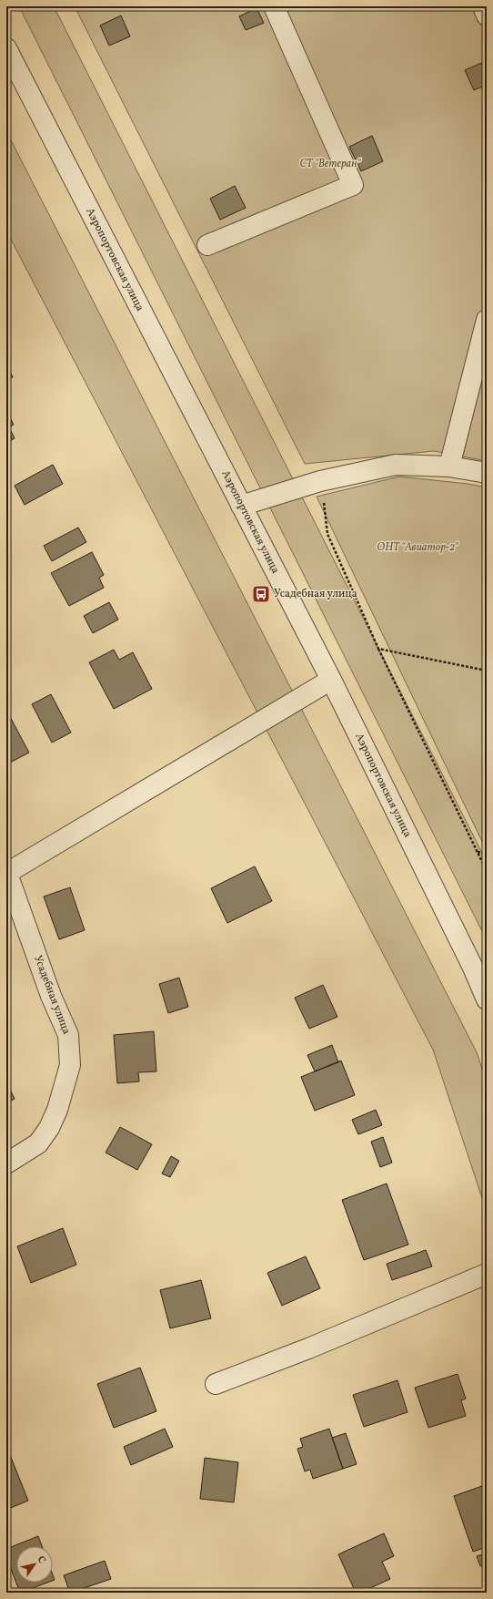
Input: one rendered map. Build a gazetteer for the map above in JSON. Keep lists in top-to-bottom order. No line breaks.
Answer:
{"streets":{"street":["Аэропортовская улица","Усадебная улица"]},"parks":["СТ \"Ветеран\"","ОНТ \"Авиатор-2\""],"places":{"bus stop":["Усадебная улица"]},"north":"top right"}
